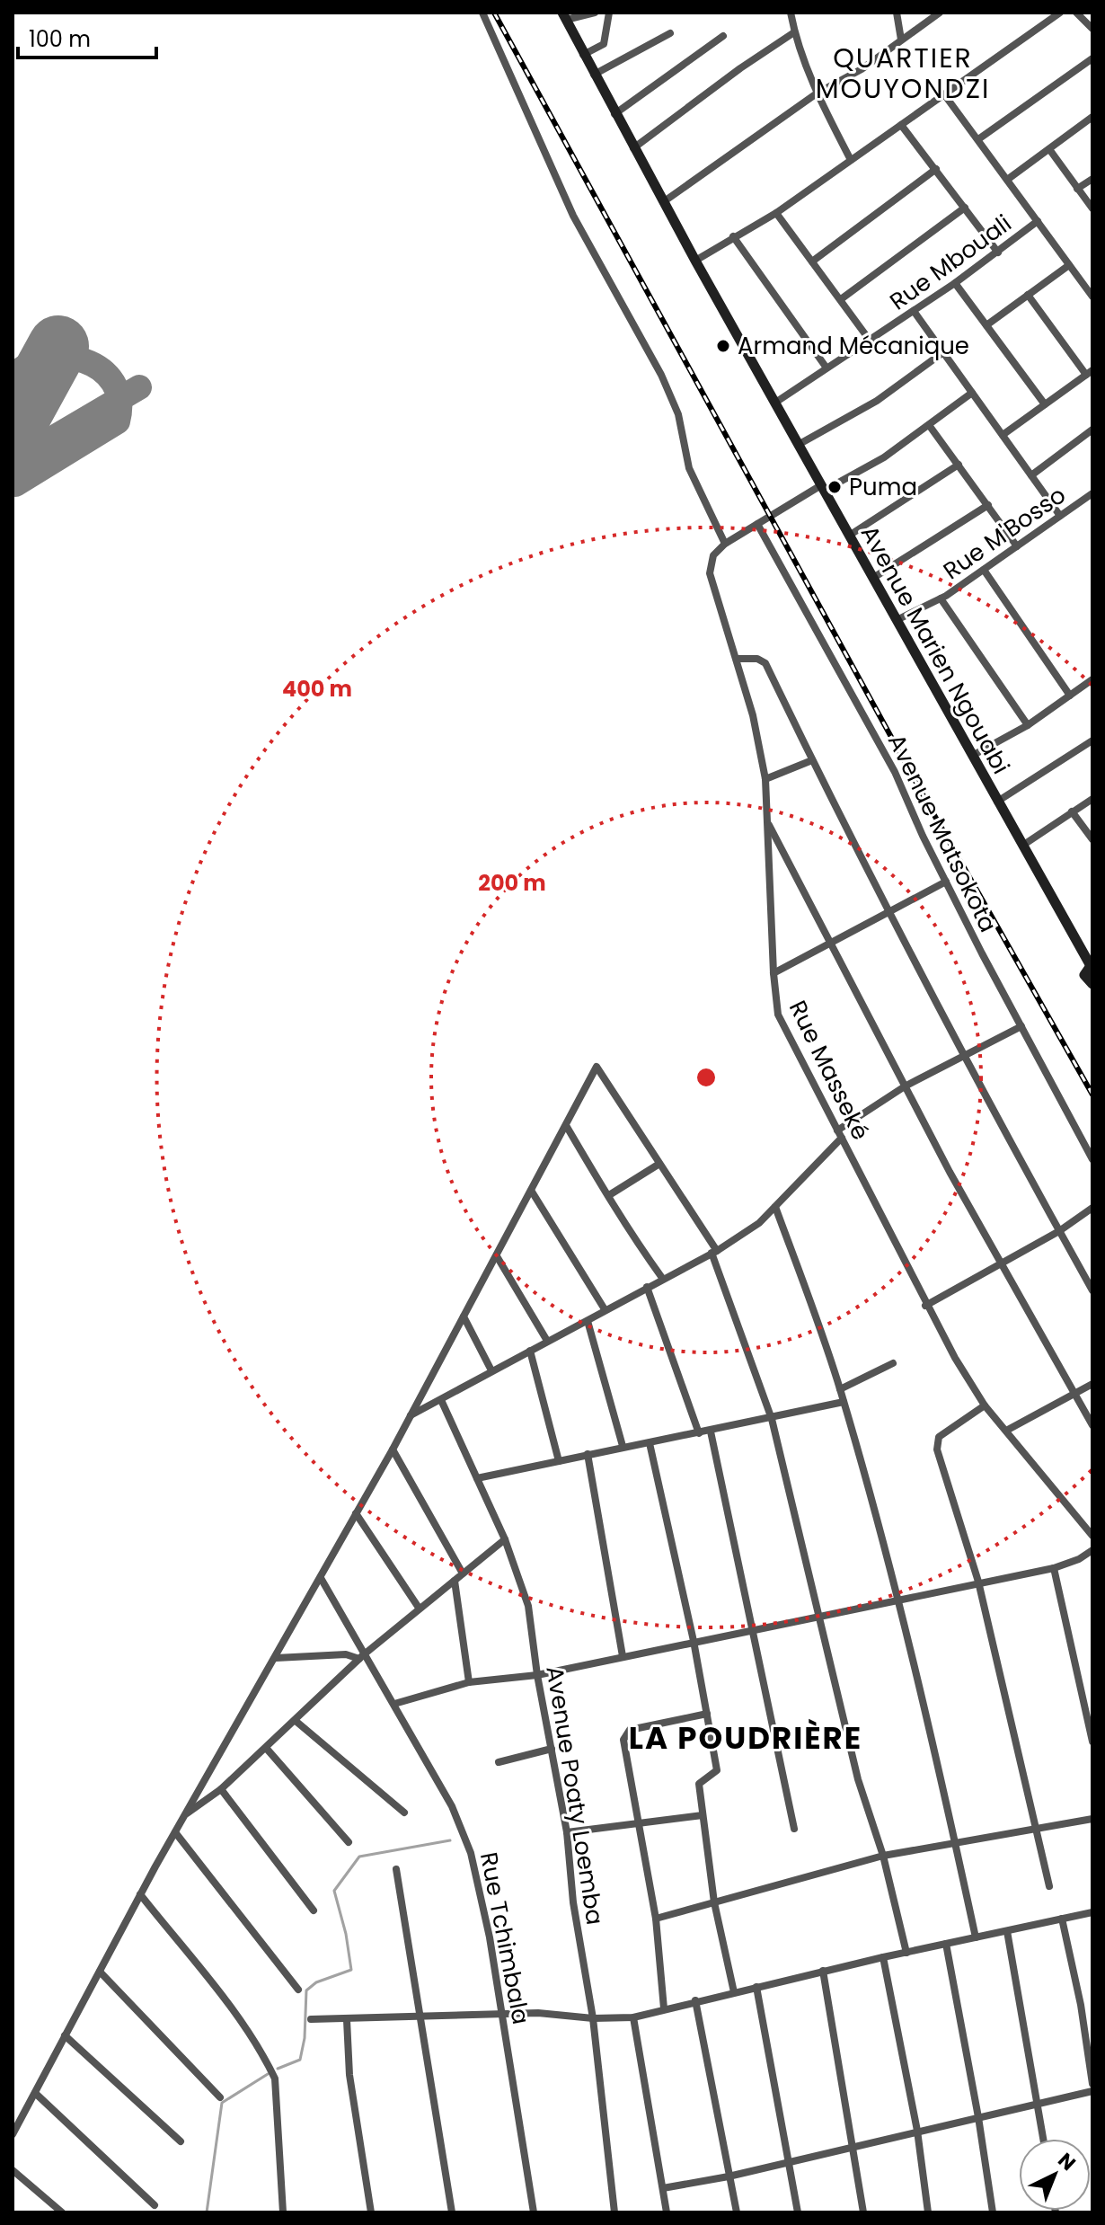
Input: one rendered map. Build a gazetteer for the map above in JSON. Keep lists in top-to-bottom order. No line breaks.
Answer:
{"streets":{"street":["Rue Mbouali","Rue M'Bosso","Avenue Marien Ngouabi","Avenue Matsokota","Rue Masseké","Avenue Poaty Loemba","Rue Tchimbala"]},"crossings":[["Rue Mbouali","Avenue Marien Ngouabi"],["Rue M'Bosso","Avenue Marien Ngouabi"]],"districts":["QUARTIER MOUYONDZI","LA POUDRIÈRE"],"places":["Armand Mécanique","Puma"],"scale_bar":"100 m","north":"top right","rings":["400 m","200 m"]}
